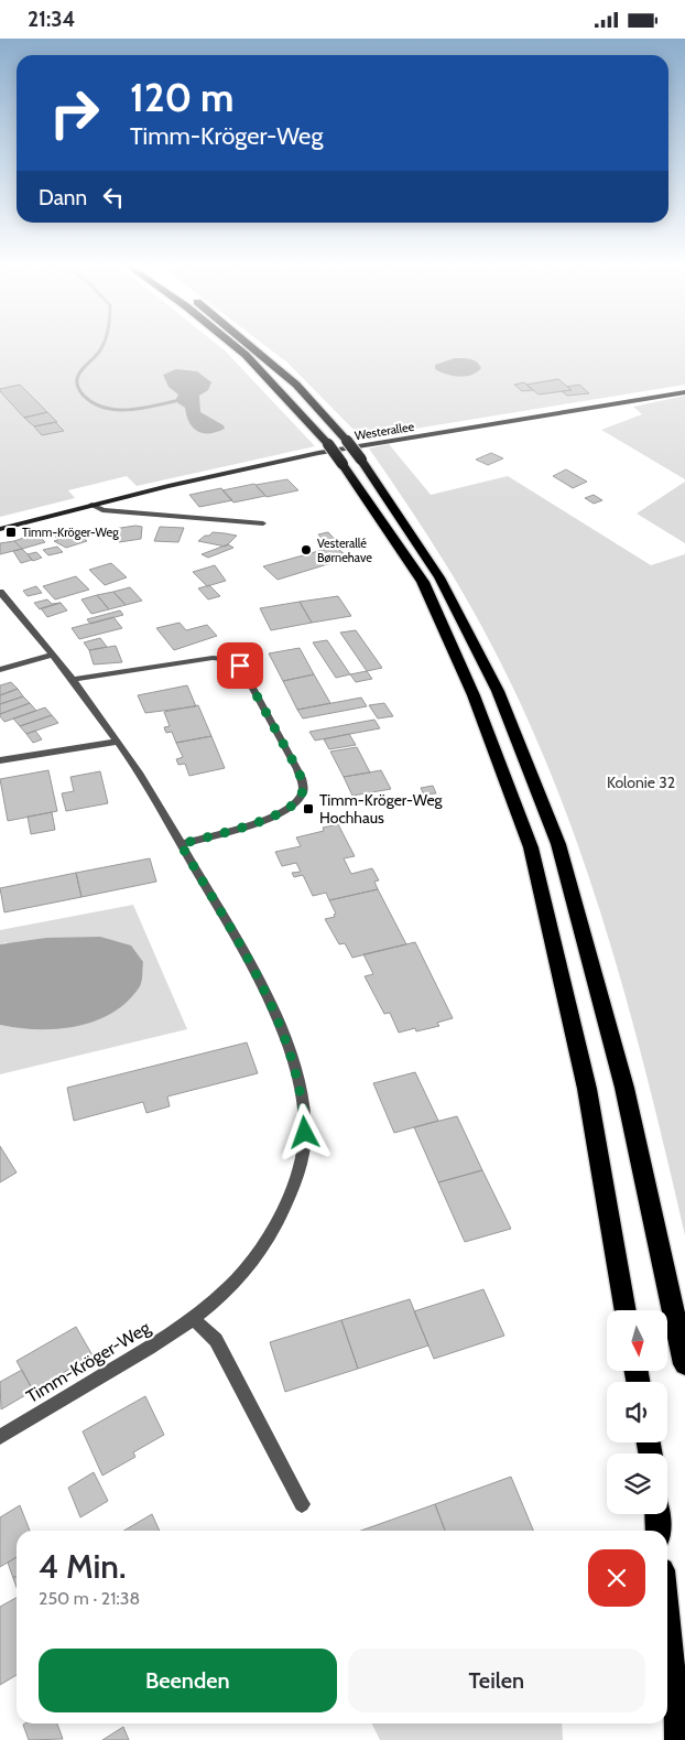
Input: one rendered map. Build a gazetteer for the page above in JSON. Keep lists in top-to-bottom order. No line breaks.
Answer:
{"streets":{"street":["Westerallee","Timm-Kröger-Weg"]},"parks":["Kolonie 32"],"places":{"transit":["Timm-Kröger-Weg","Timm-Kröger-Weg Hochhaus"],"other":["Vesterallé Børnehave"]},"north":"bottom","page":{"status":"21:34","turn":["120 m","Timm-Kröger-Weg"],"then":"Dann","heading":["4 Min.","250 m · 21:38"],"buttons":["Beenden","Teilen"]}}
